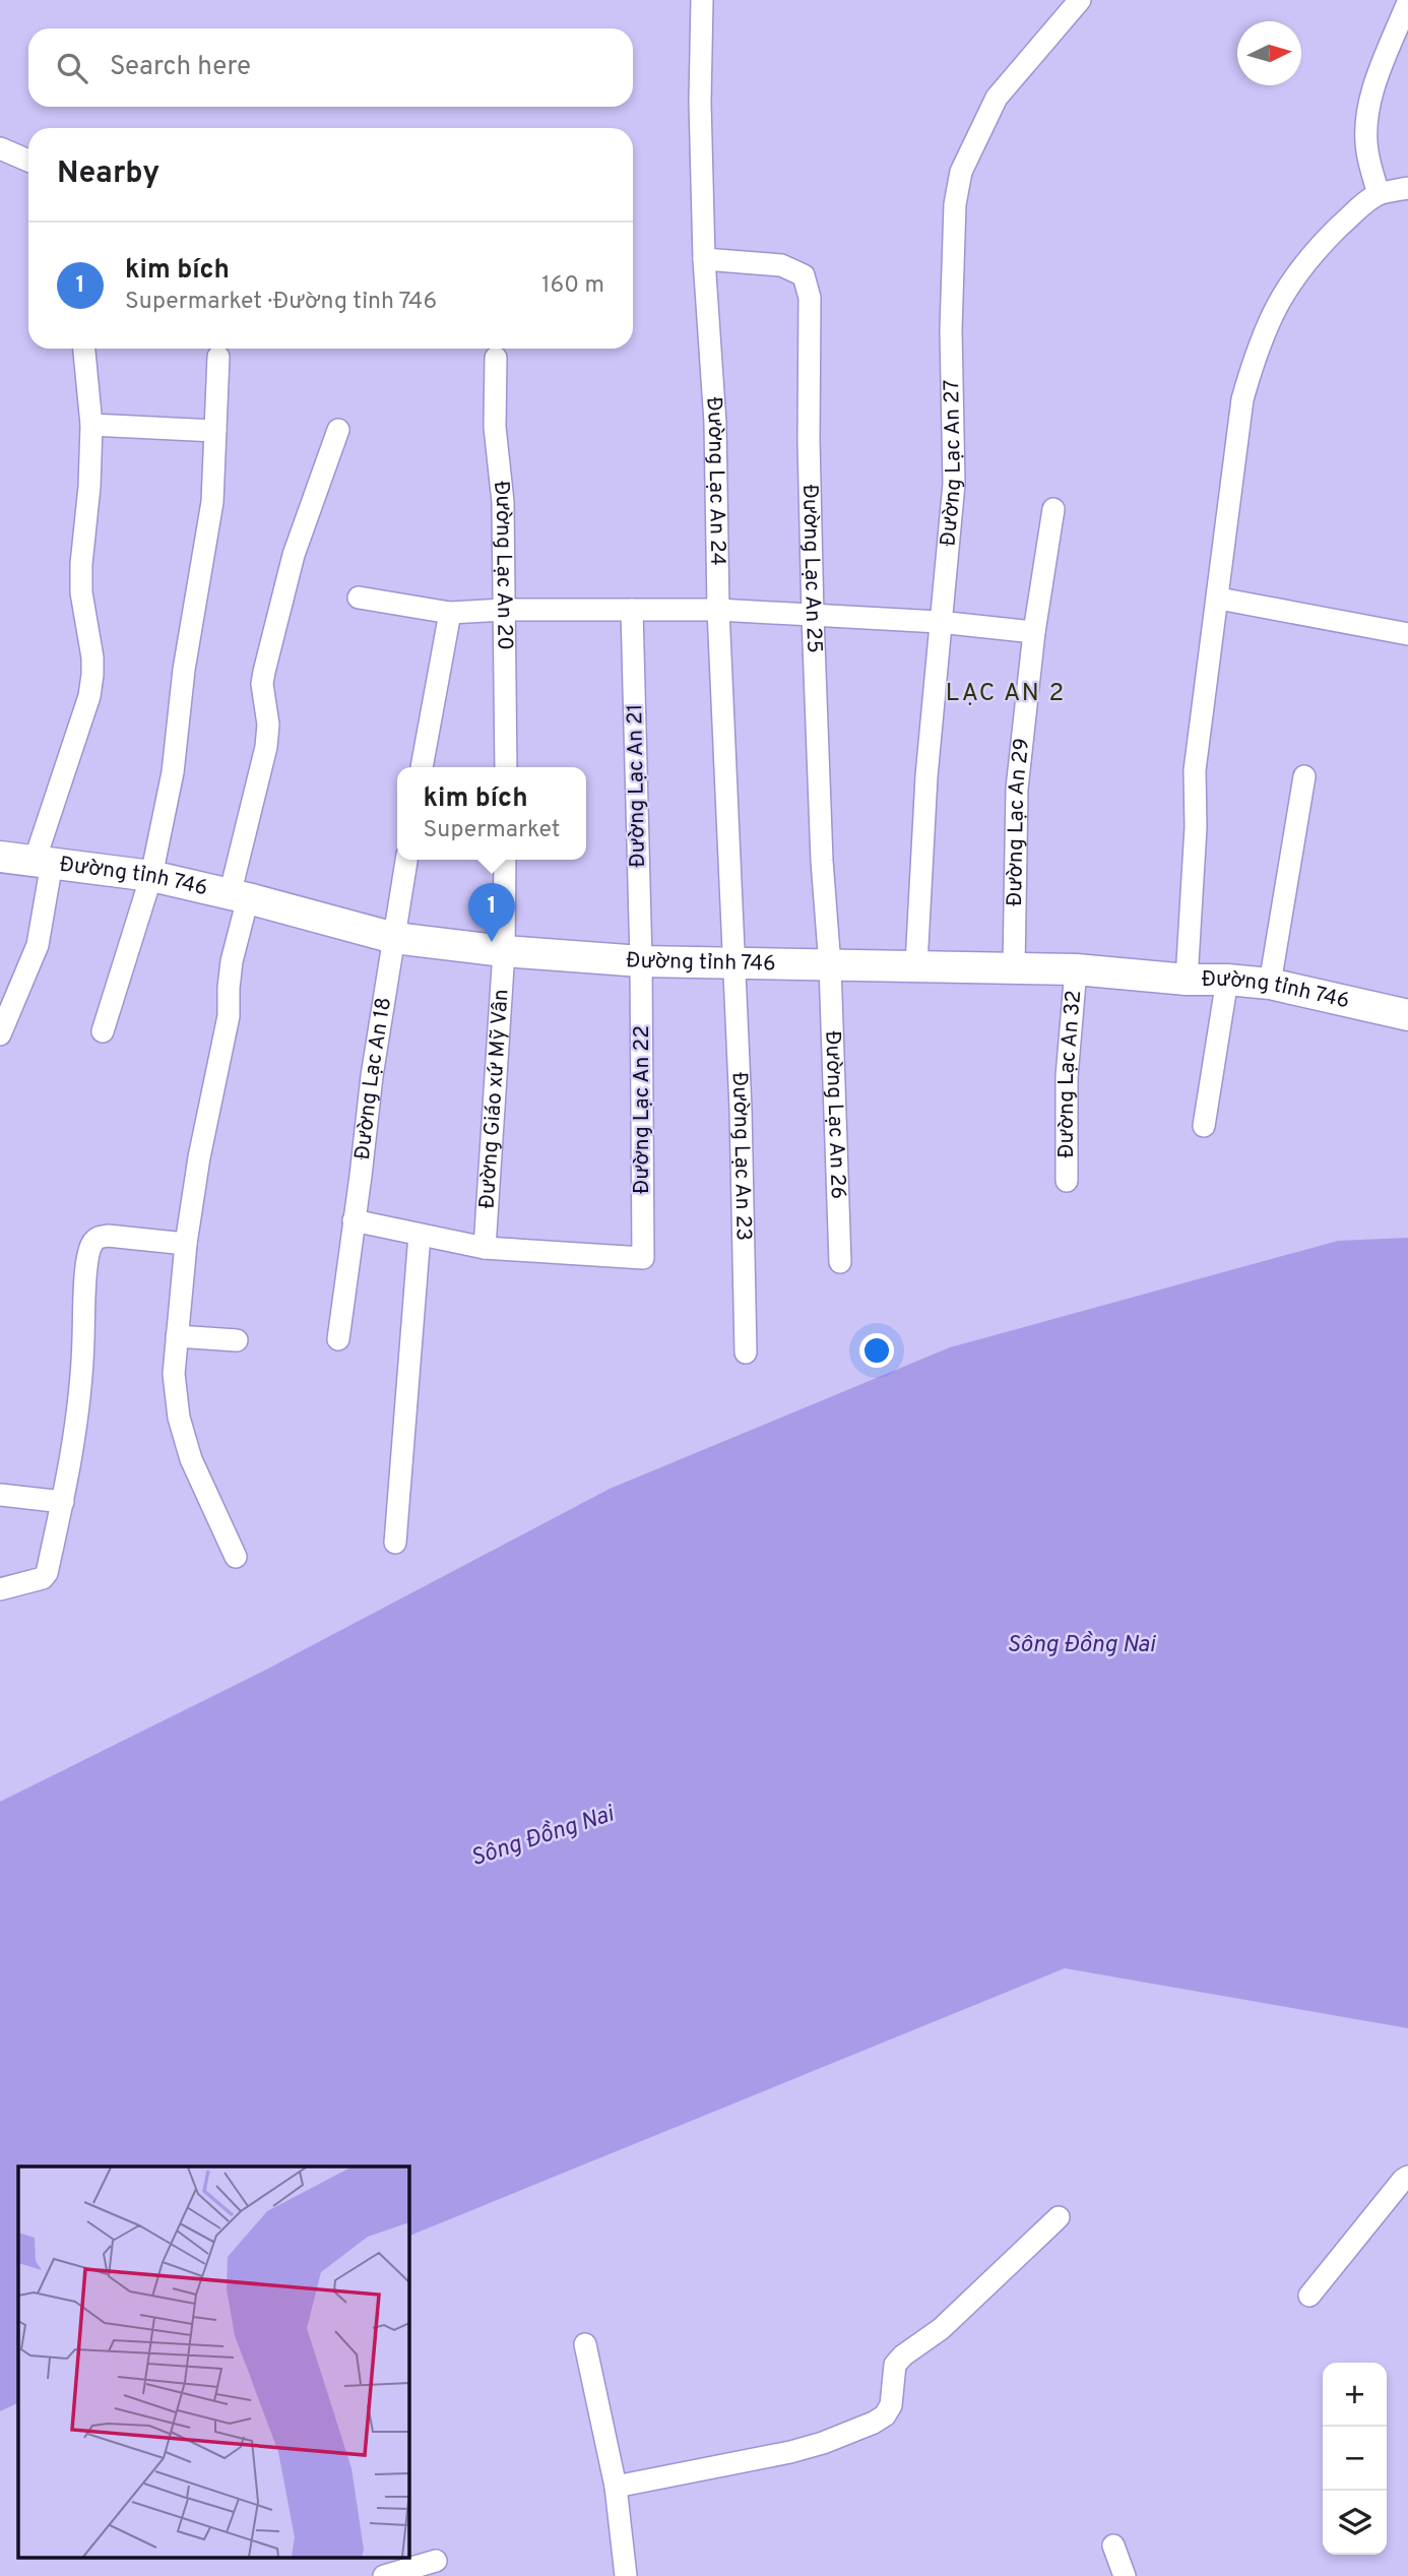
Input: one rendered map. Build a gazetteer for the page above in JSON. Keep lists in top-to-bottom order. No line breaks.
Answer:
{"streets":{"main road":["Đường tỉnh 746"],"street":["Đường Lạc An 27","Đường Lạc An 24","Đường Lạc An 20","Đường Lạc An 25","Đường Lạc An 21","Đường Lạc An 29","Đường Lạc An 32","Đường Lạc An 18","Đường Giáo xứ Mỹ Vân","Đường Lạc An 22","Đường Lạc An 26","Đường Lạc An 23"]},"crossings":[["Đường Lạc An 27","Đường tỉnh 746"],["Đường Lạc An 24","Đường Lạc An 25"],["Đường Lạc An 24","Đường tỉnh 746"],["Đường Lạc An 24","Đường Lạc An 23"],["Đường Lạc An 25","Đường tỉnh 746"],["Đường Lạc An 25","Đường Lạc An 26"],["Đường Lạc An 21","Đường tỉnh 746"],["Đường Lạc An 21","Đường Lạc An 22"],["Đường Lạc An 29","Đường tỉnh 746"],["Đường tỉnh 746","Đường Lạc An 32"],["Đường tỉnh 746","Đường Lạc An 18"],["Đường tỉnh 746","Đường Giáo xứ Mỹ Vân"],["Đường tỉnh 746","Đường Lạc An 22"],["Đường tỉnh 746","Đường Lạc An 26"],["Đường tỉnh 746","Đường Lạc An 23"],["Đường Giáo xứ Mỹ Vân","Đường Lạc An 22"]],"districts":["LẠC AN 2"],"water":["Sông Đồng Nai"],"north":"right","page":{"search":"Search here","heading":"Nearby","list":[{"mark":"1","name":"kim bích","note":"Supermarket · Đường tỉnh 746","value":"160 m"}],"popup":["kim bích","Supermarket"],"pins":"1","map_buttons":["+","−"]}}
